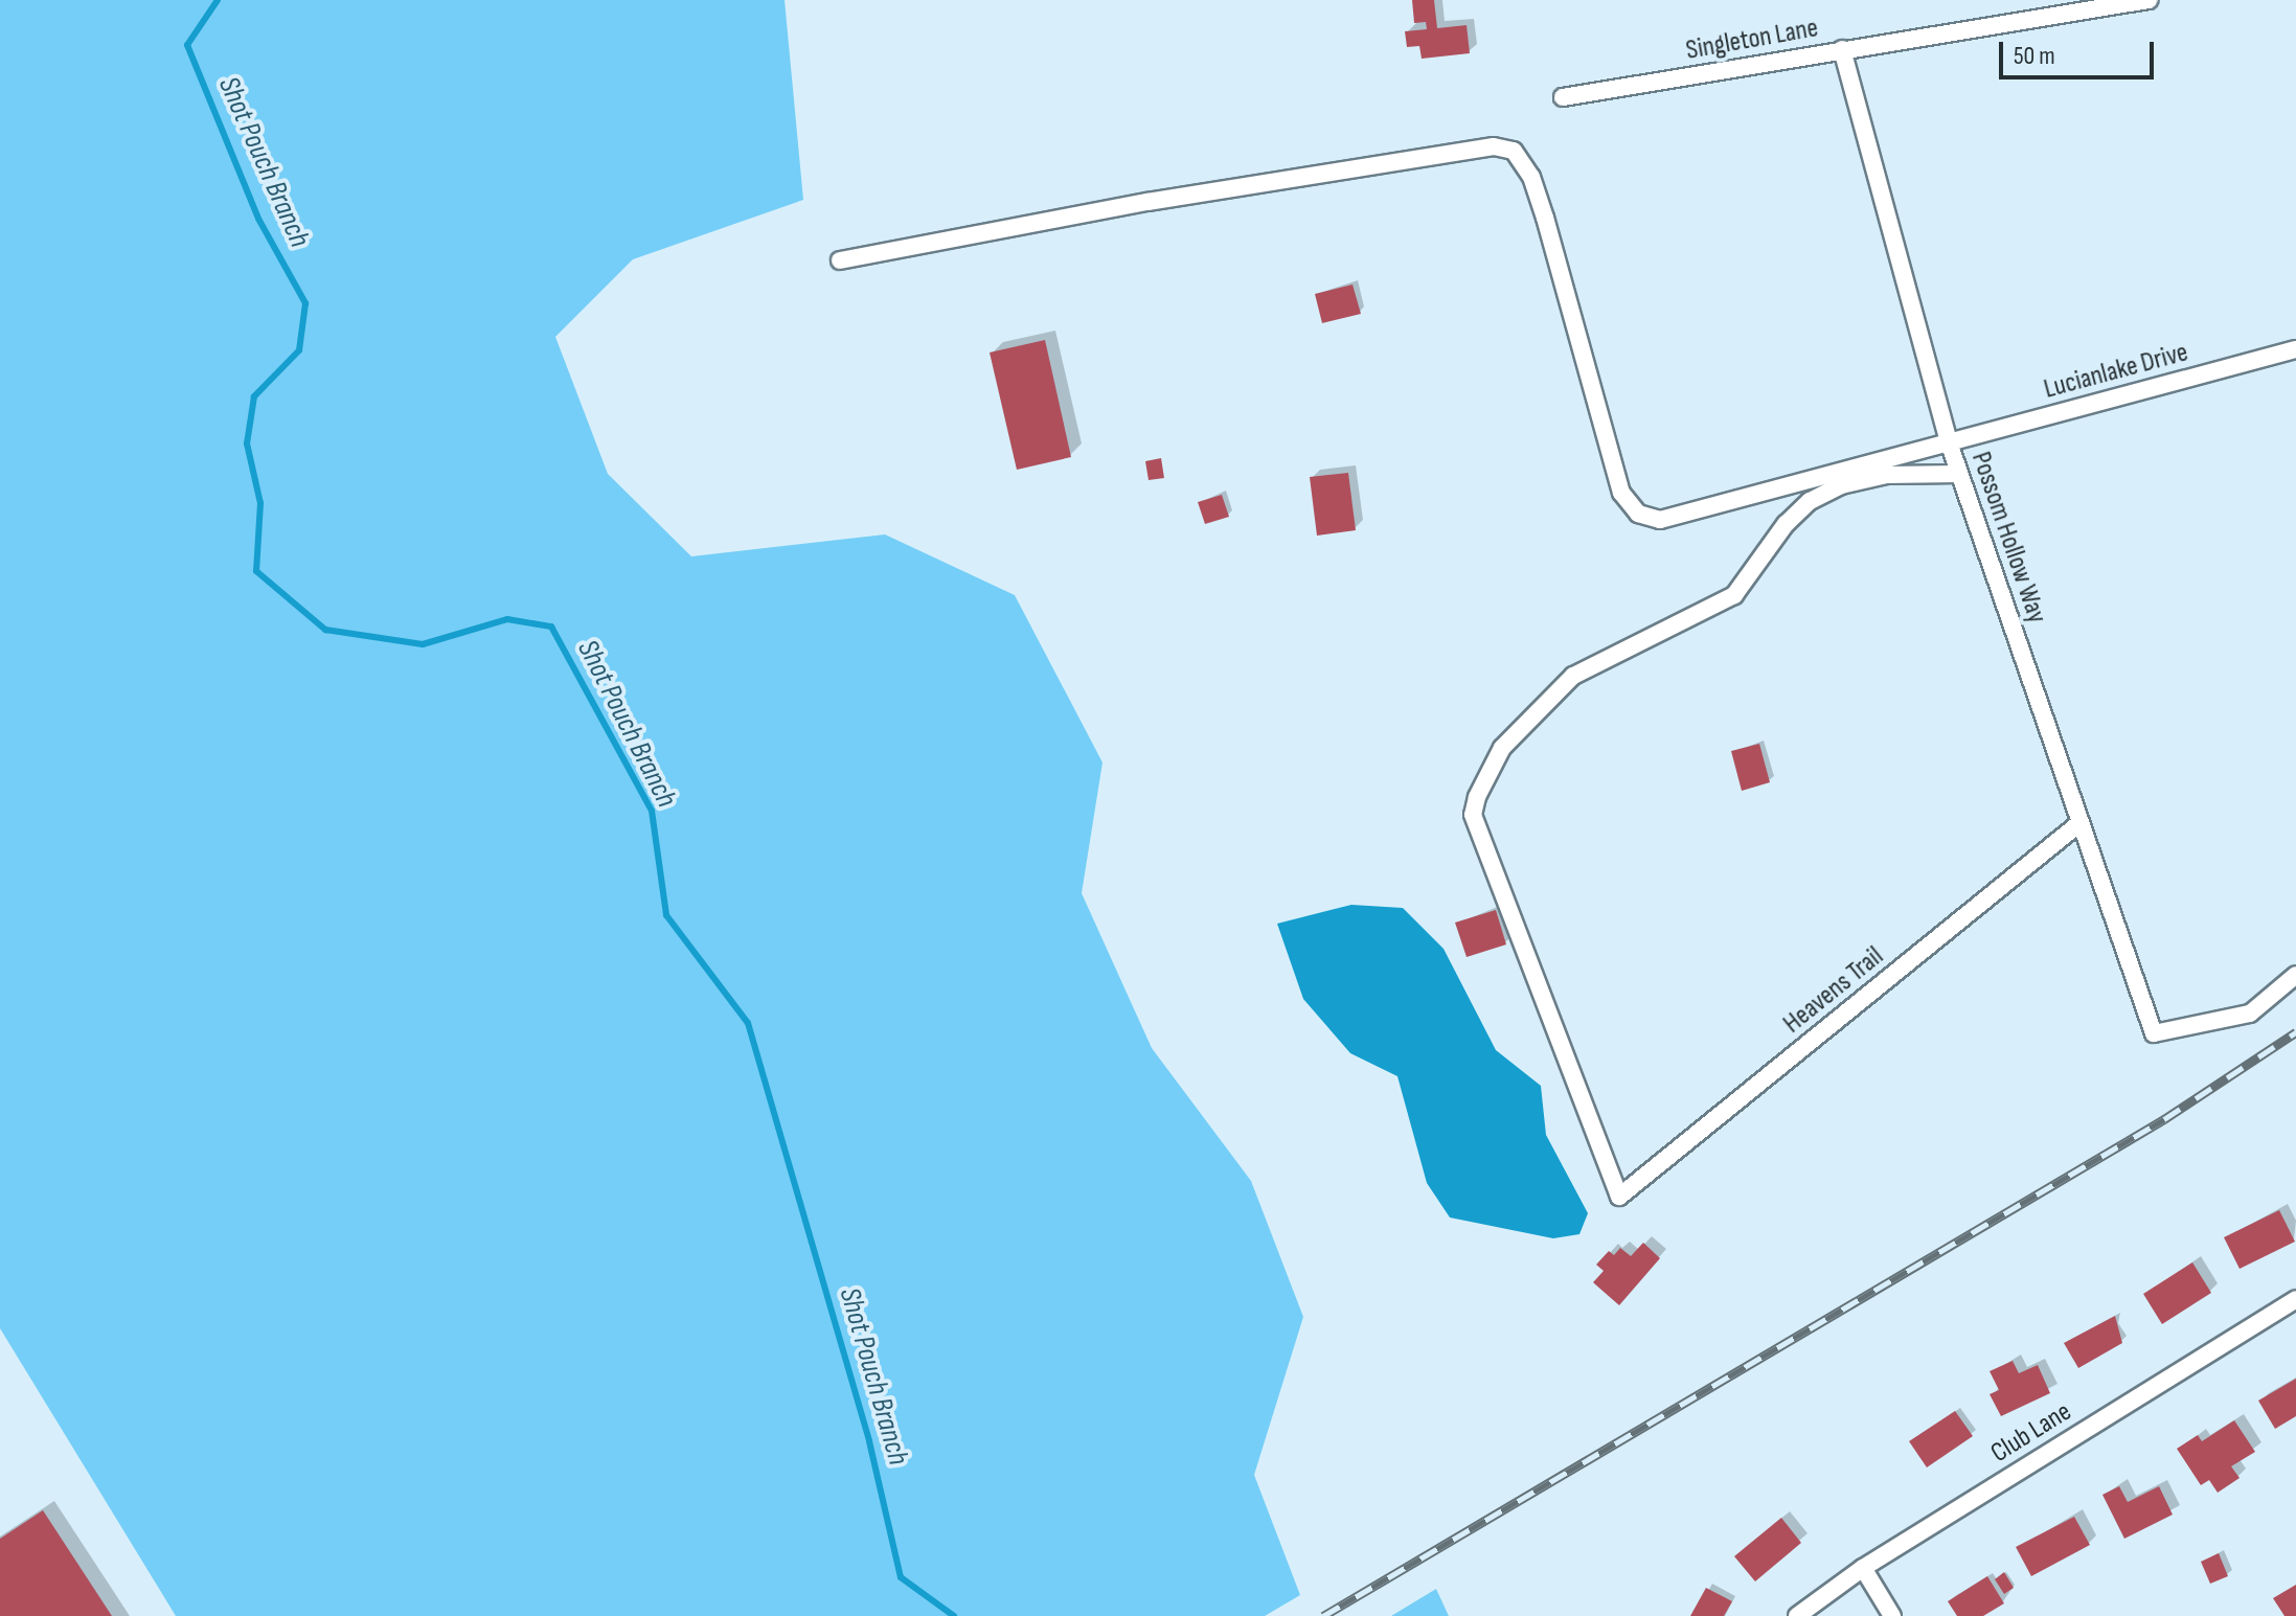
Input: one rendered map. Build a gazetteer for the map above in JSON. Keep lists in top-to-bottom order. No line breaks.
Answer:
{"streets":{"street":["Singleton Lane","Lucianlake Drive","Possom Hollow Way","Heavens Trail","Club Lane"]},"crossings":[["Singleton Lane","Possom Hollow Way"],["Lucianlake Drive","Possom Hollow Way"],["Possom Hollow Way","Heavens Trail"]],"water":["Shot Pouch Branch"],"scale_bar":"50 m"}
